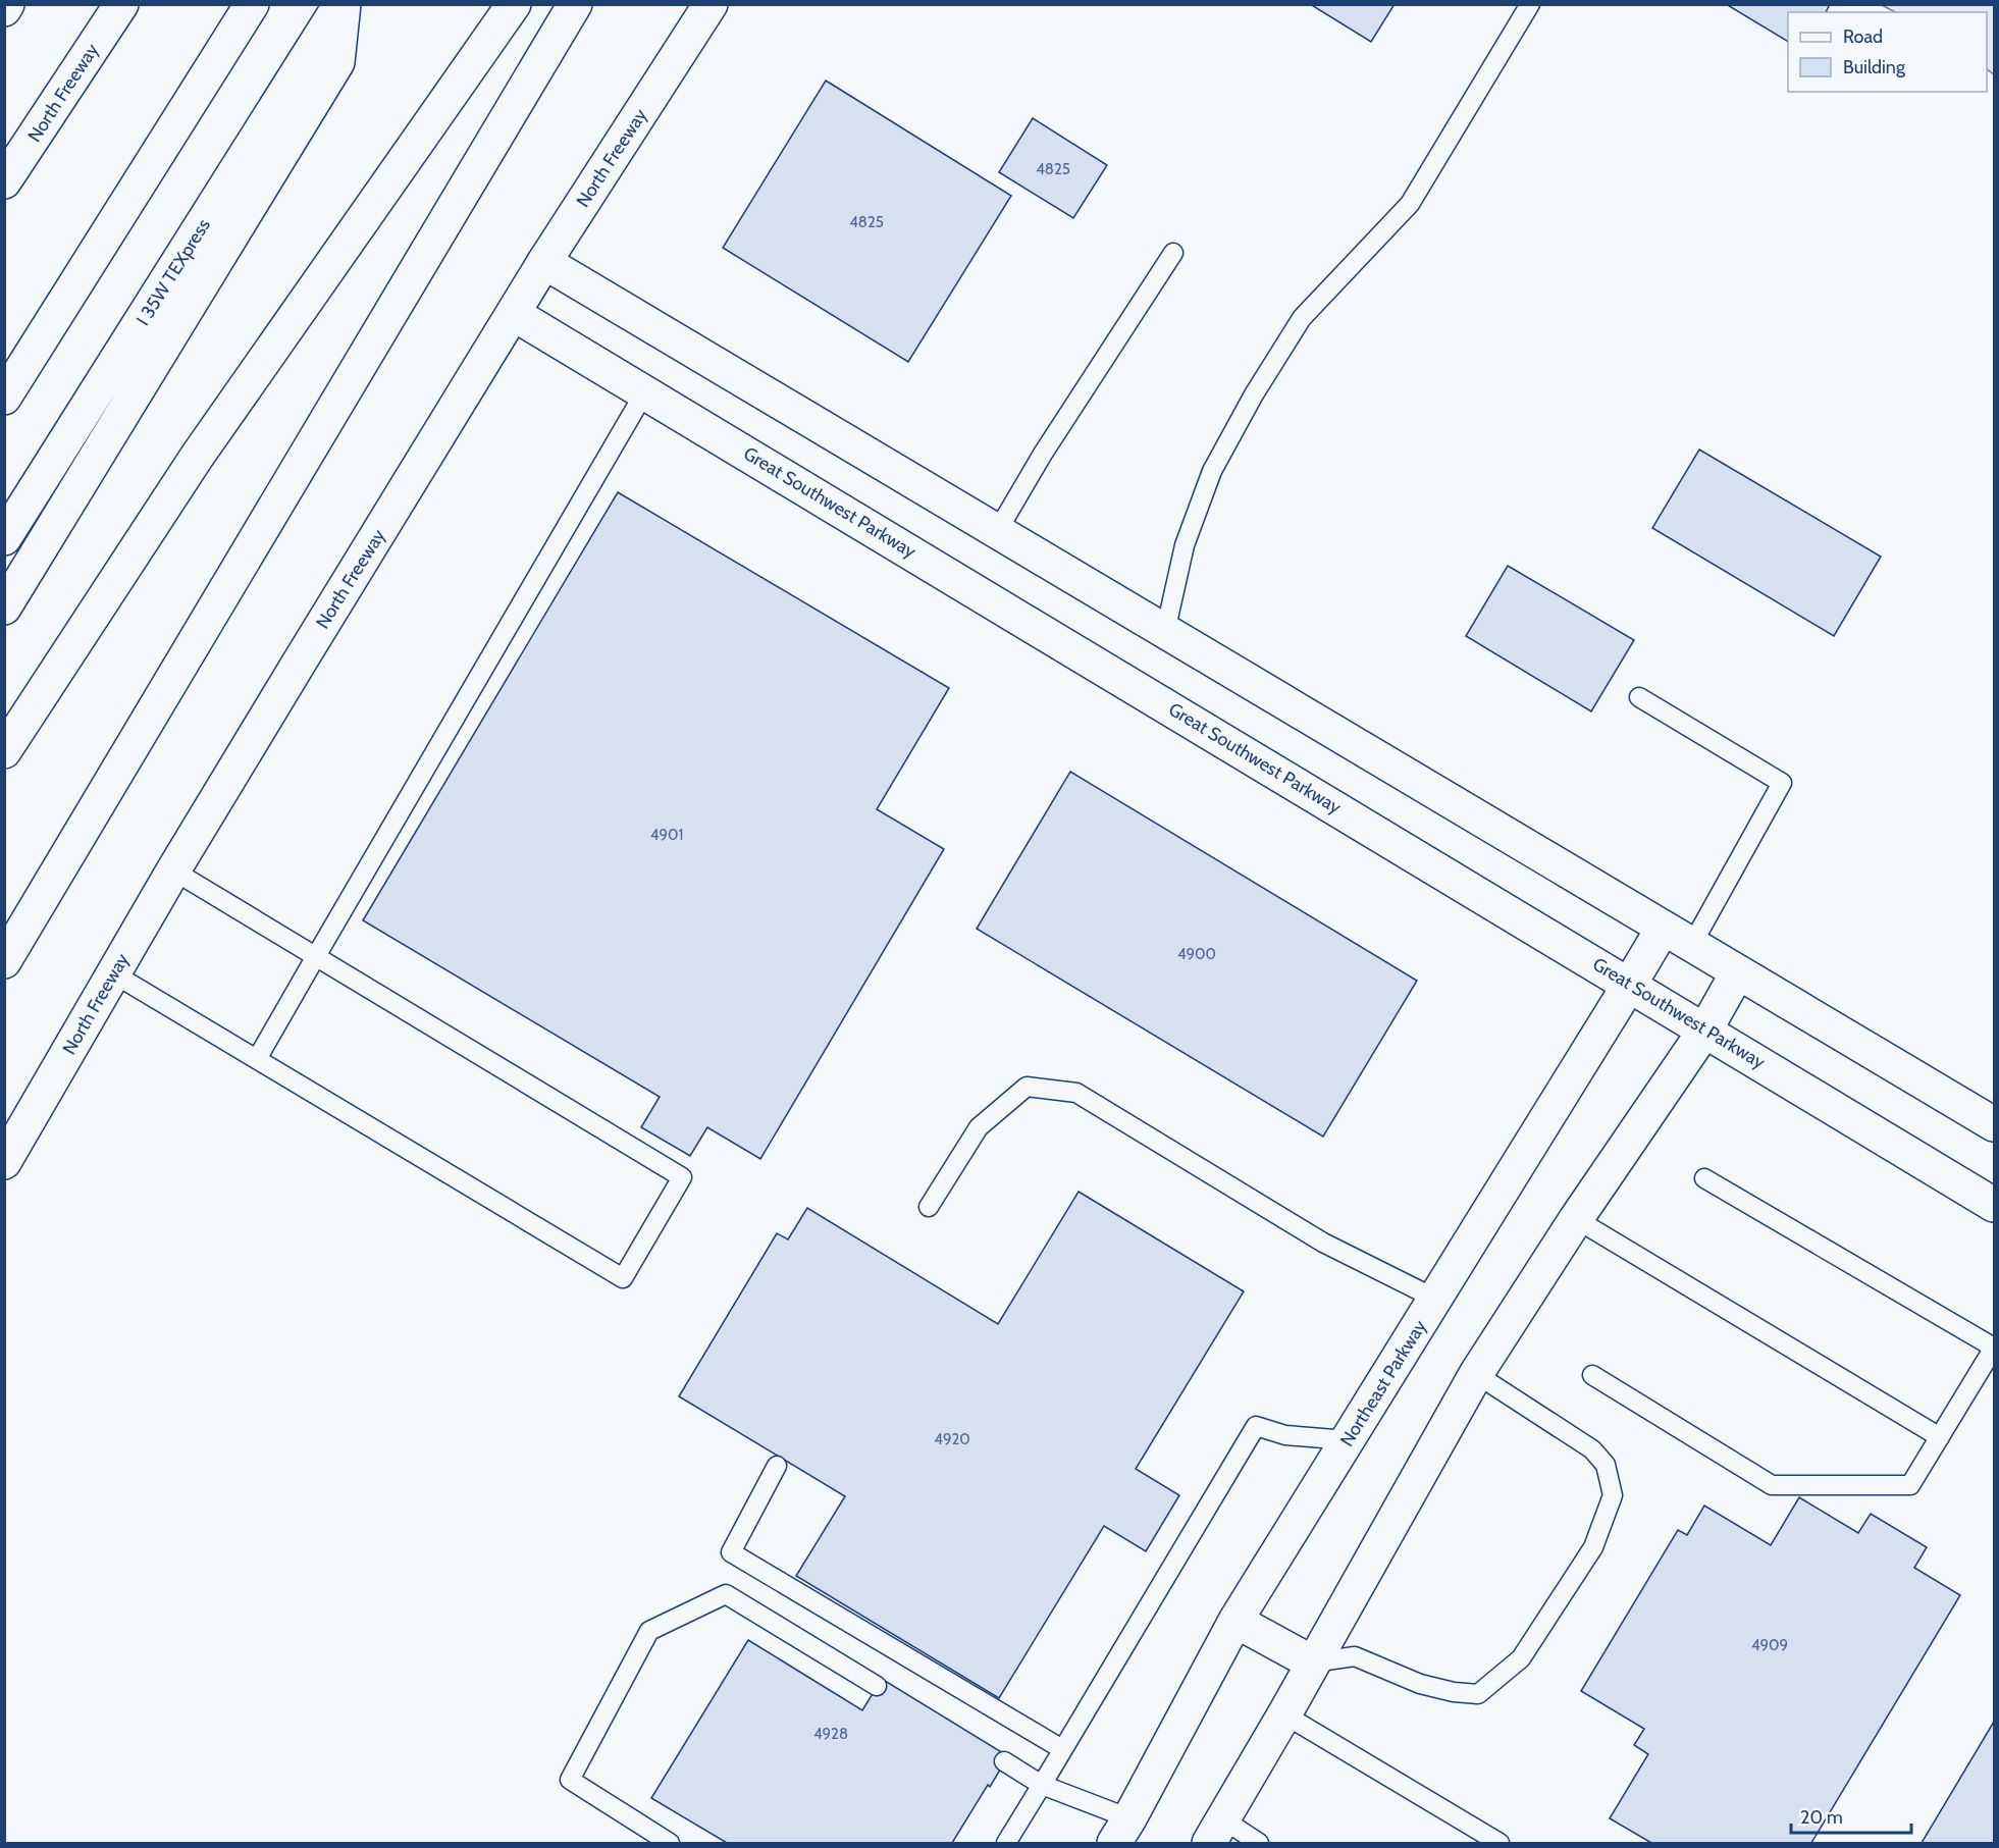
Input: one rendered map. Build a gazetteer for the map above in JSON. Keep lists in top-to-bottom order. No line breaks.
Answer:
{"streets":{"main road":["North Freeway","I 35W TEXpress","Great Southwest Parkway","Northeast Parkway"]},"crossings":[["North Freeway","Great Southwest Parkway"],["Great Southwest Parkway","Northeast Parkway"]],"house_numbers":["4825","4825","4901","4900","4920","4909","4928"],"legend":["Road","Building"],"scale_bar":"20 m"}
